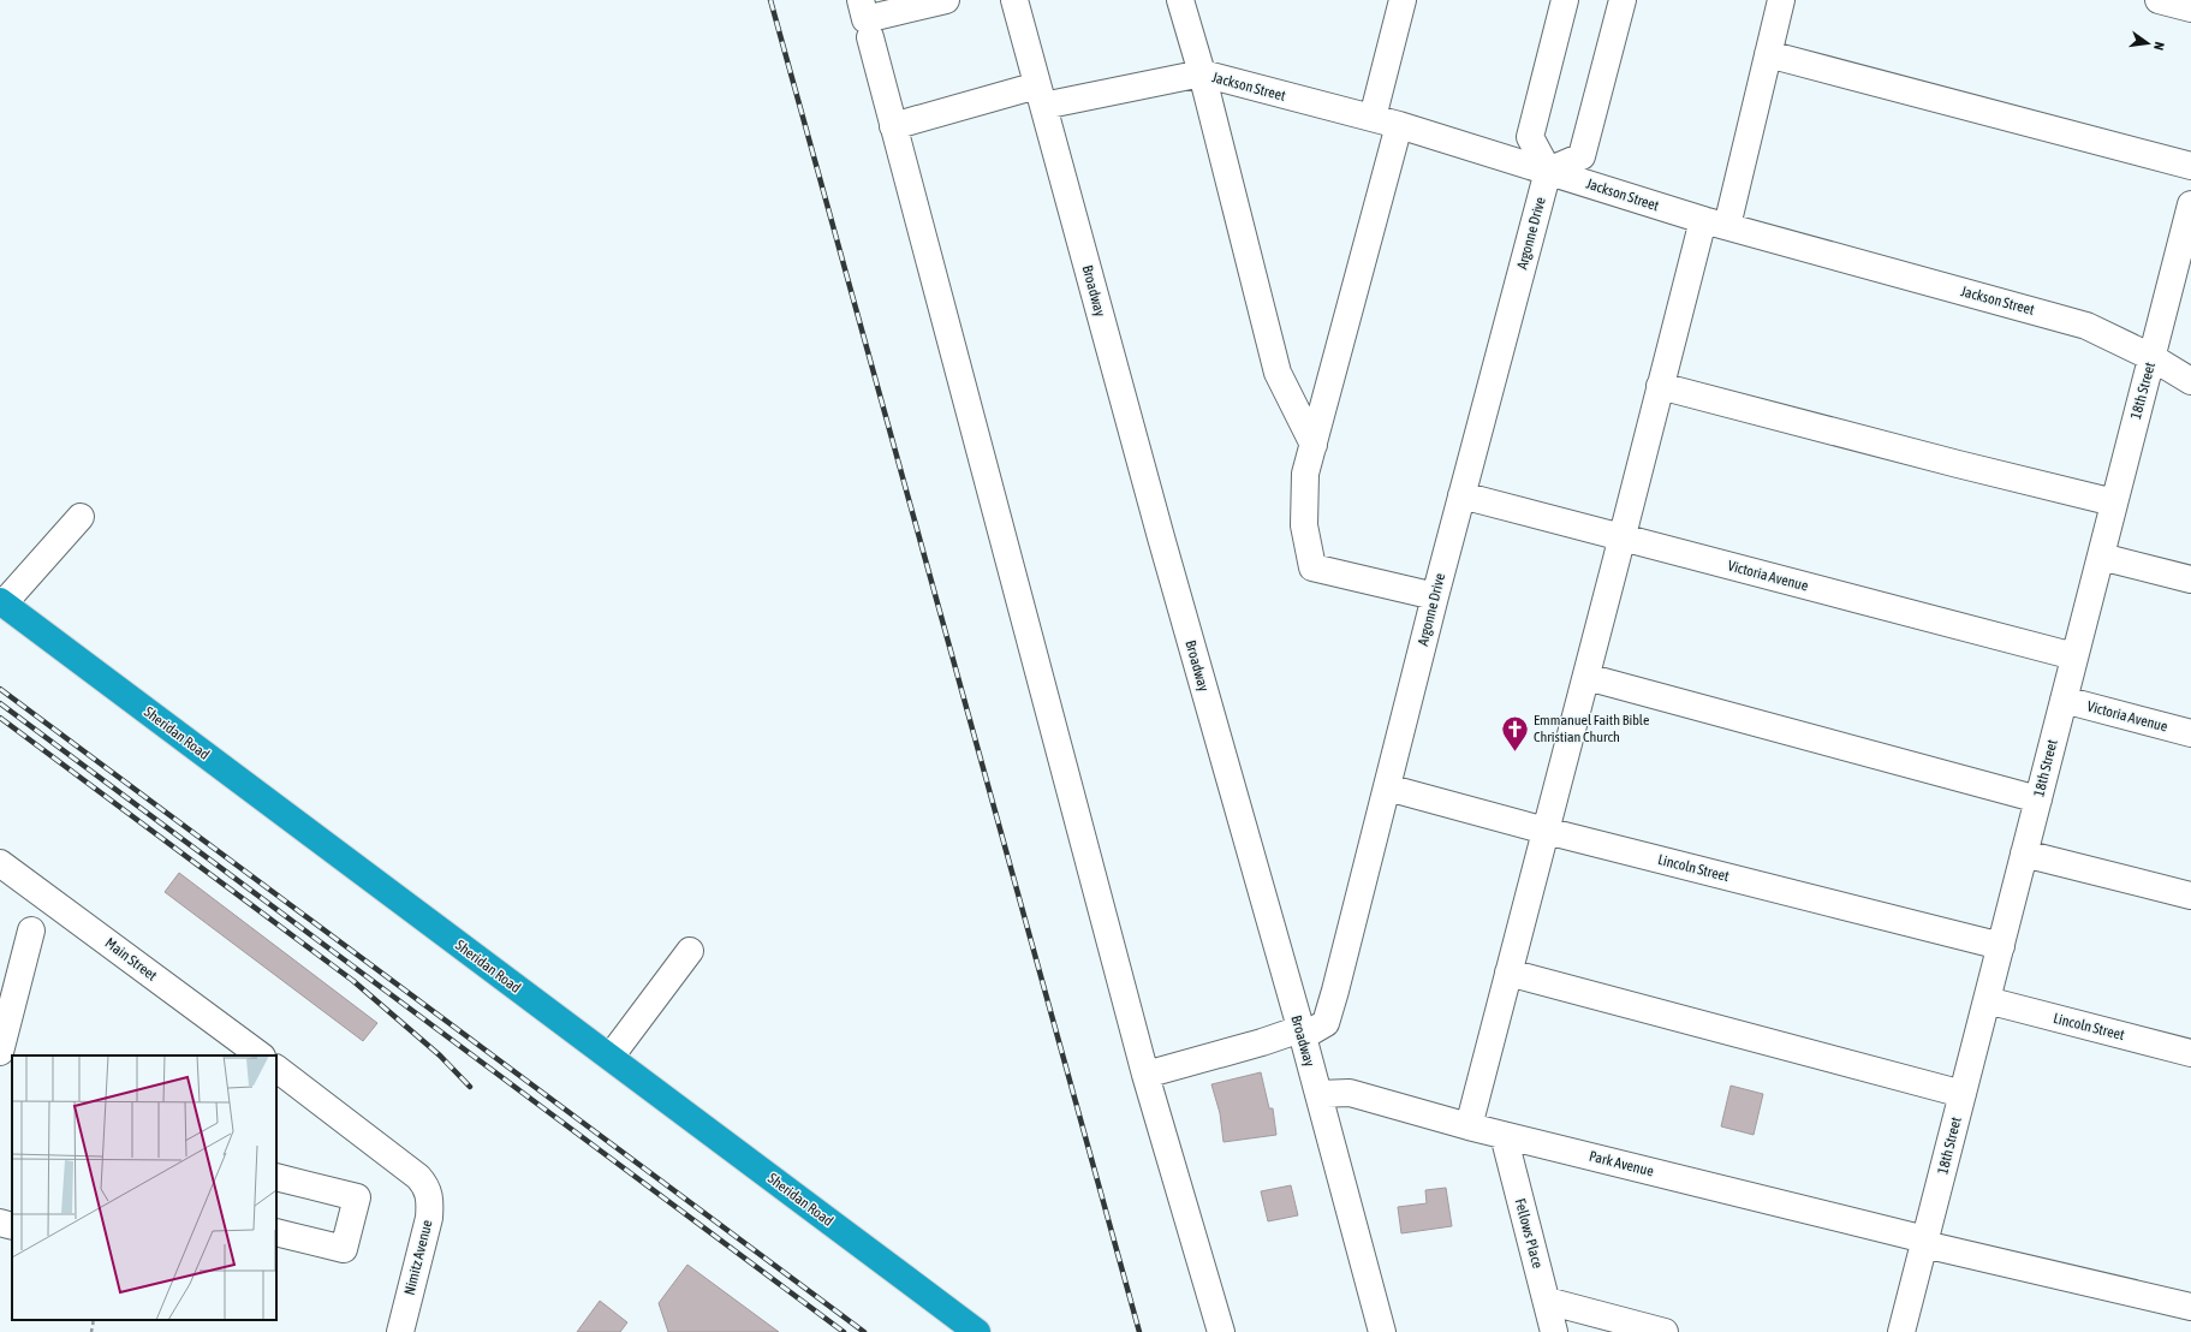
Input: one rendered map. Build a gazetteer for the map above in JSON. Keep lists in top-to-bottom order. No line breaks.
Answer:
{"streets":{"highway":["Sheridan Road"],"street":["Jackson Street","Argonne Drive","Broadway","18th Street","Victoria Avenue","Lincoln Street","Main Street","Park Avenue","Fellows Place","Nimitz Avenue"]},"crossings":[["Jackson Street","Argonne Drive"],["Jackson Street","Broadway"],["Jackson Street","18th Street"],["Argonne Drive","Broadway"],["Argonne Drive","Victoria Avenue"],["Argonne Drive","Lincoln Street"],["Broadway","Park Avenue"],["18th Street","Victoria Avenue"],["18th Street","Lincoln Street"],["18th Street","Park Avenue"],["Park Avenue","Fellows Place"]],"places":{"church":["Emmanuel Faith Bible Christian Church"]},"north":"right"}
